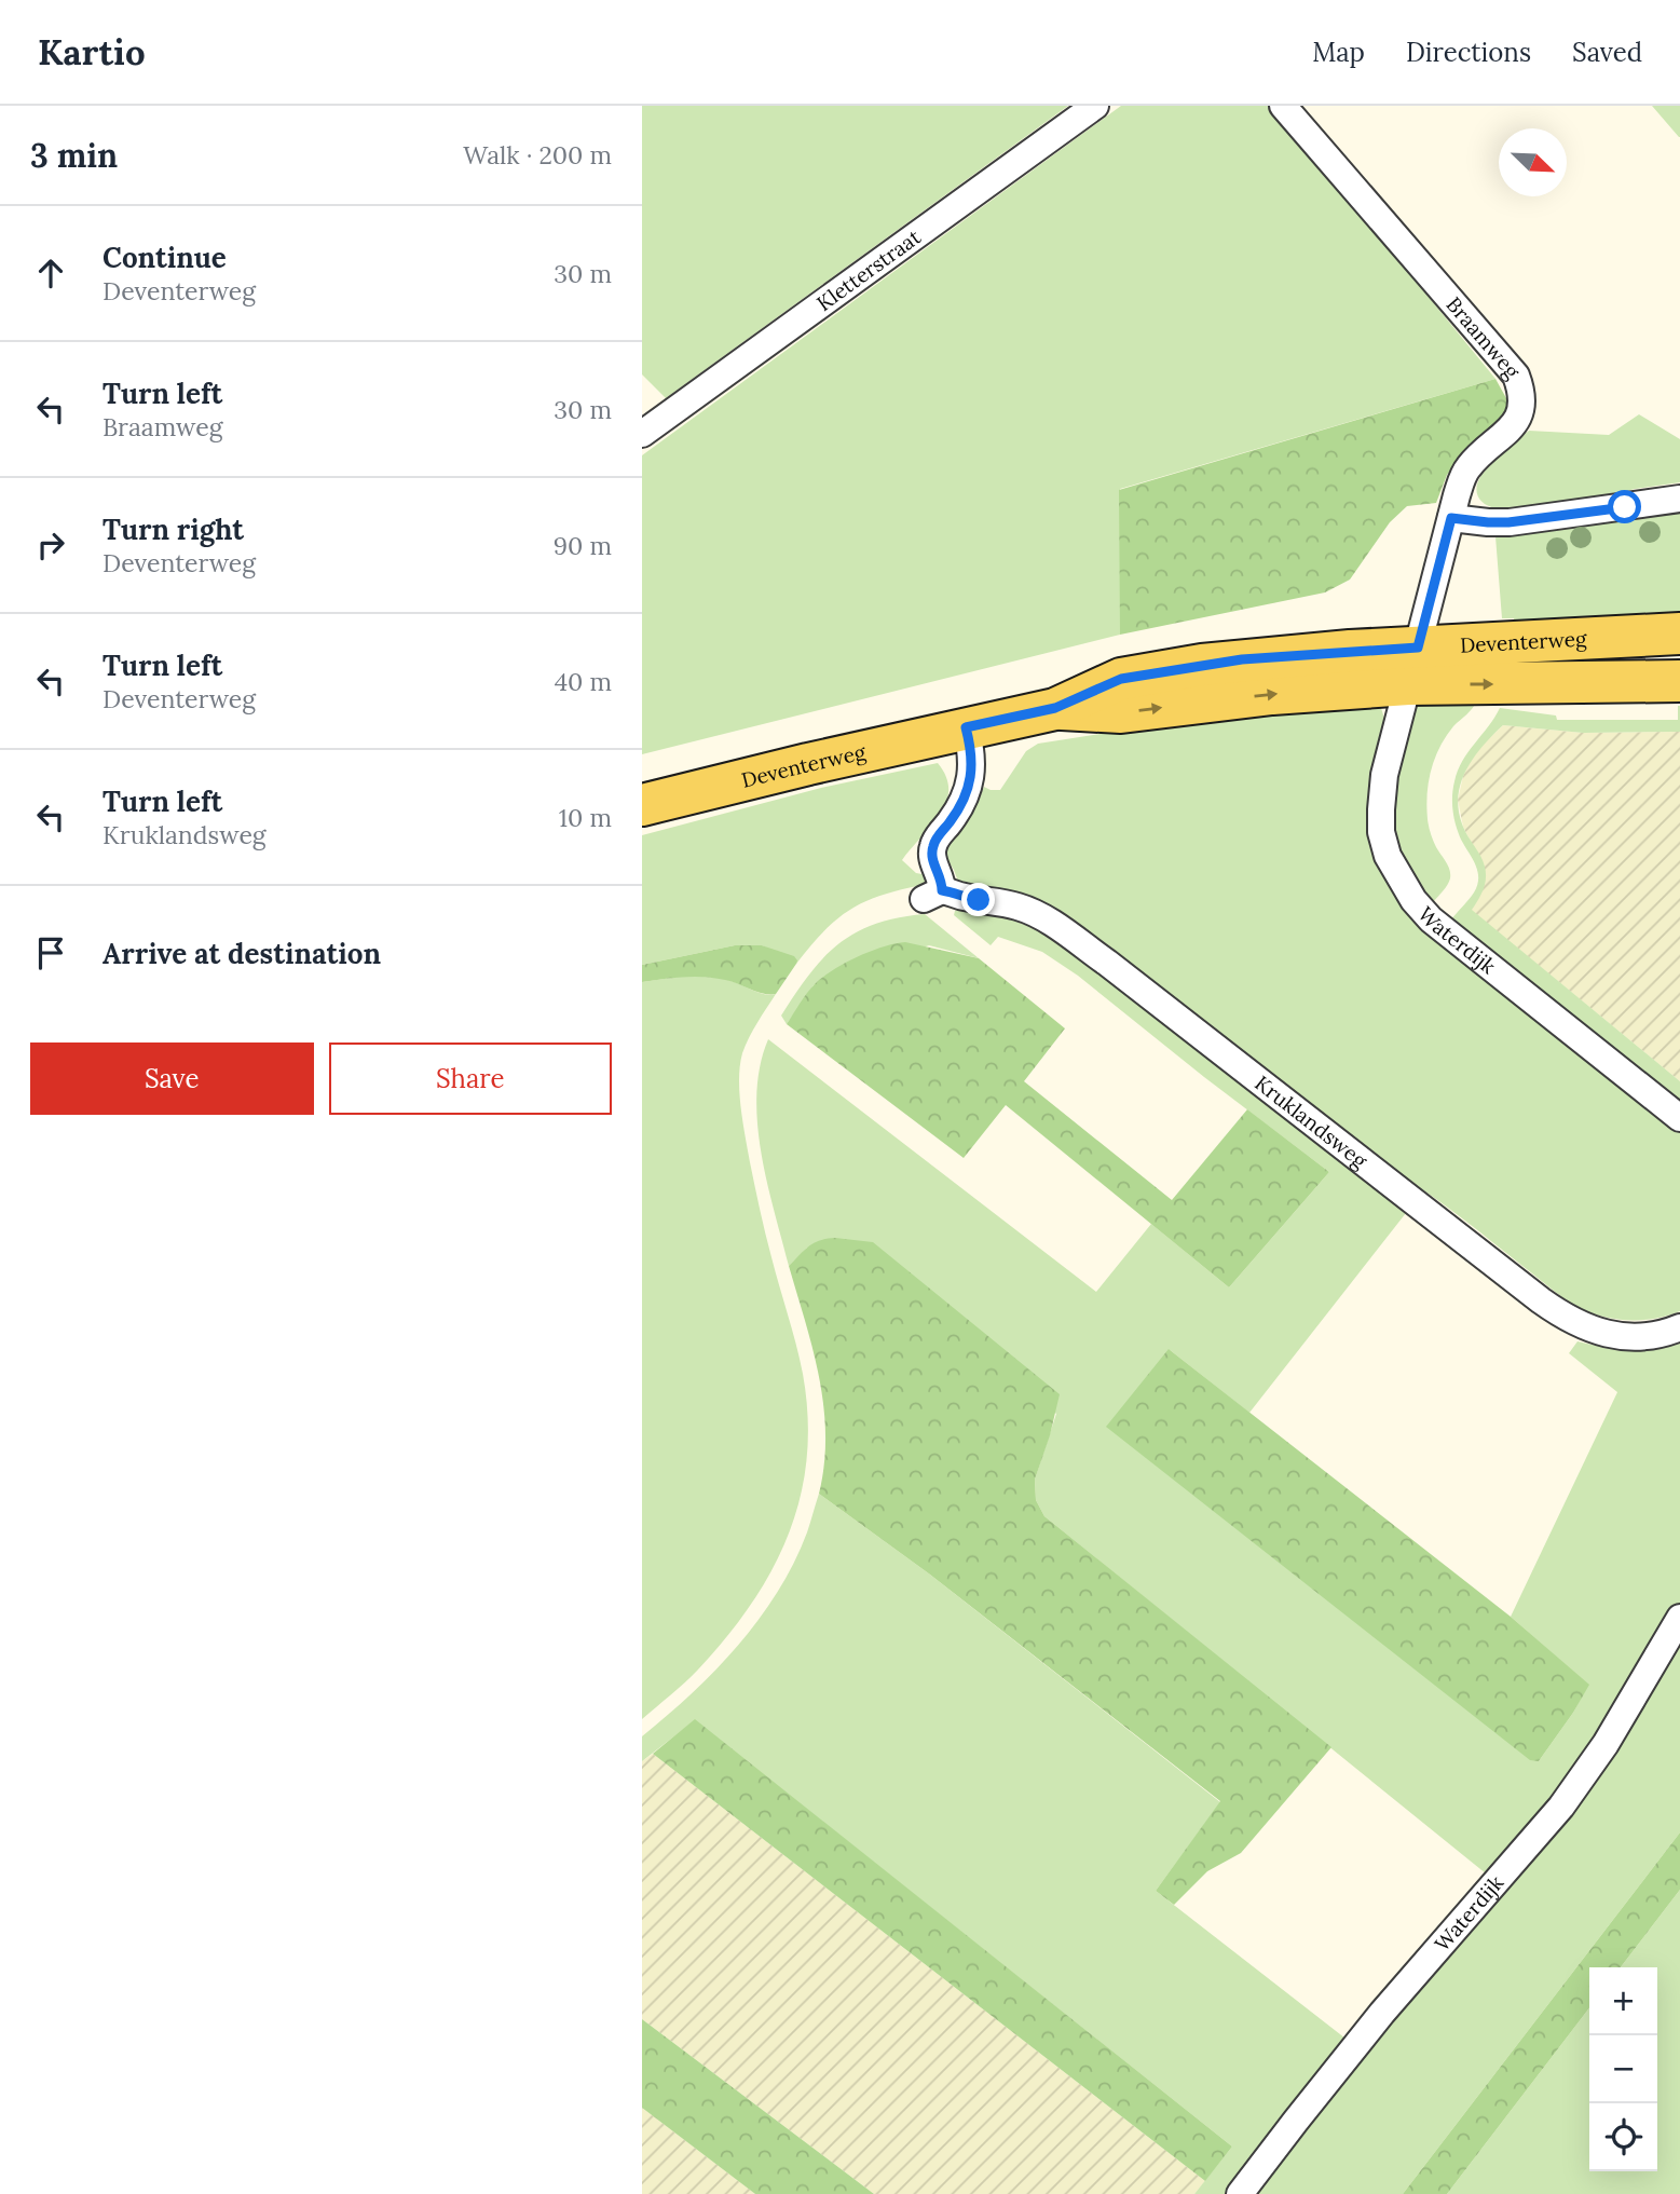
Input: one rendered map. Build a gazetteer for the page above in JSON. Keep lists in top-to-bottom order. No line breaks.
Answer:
{"streets":{"main road":["Deventerweg"],"street":["Kletterstraat","Braamweg","Waterdijk","Kruklandsweg"]},"crossings":[["Braamweg","Deventerweg"],["Braamweg","Waterdijk"],["Deventerweg","Waterdijk"],["Deventerweg","Kruklandsweg"]],"north":"bottom right","page":{"header":"Kartio","nav":["Map","Directions","Saved"],"heading":["3 min","Walk · 200 m"],"list":[["Continue","Deventerweg","30 m"],["Turn left","Braamweg","30 m"],["Turn right","Deventerweg","90 m"],["Turn left","Deventerweg","40 m"],["Turn left","Kruklandsweg","10 m"],"Arrive at destination"],"buttons":["Save","Share"],"map_buttons":["+","−"]}}
